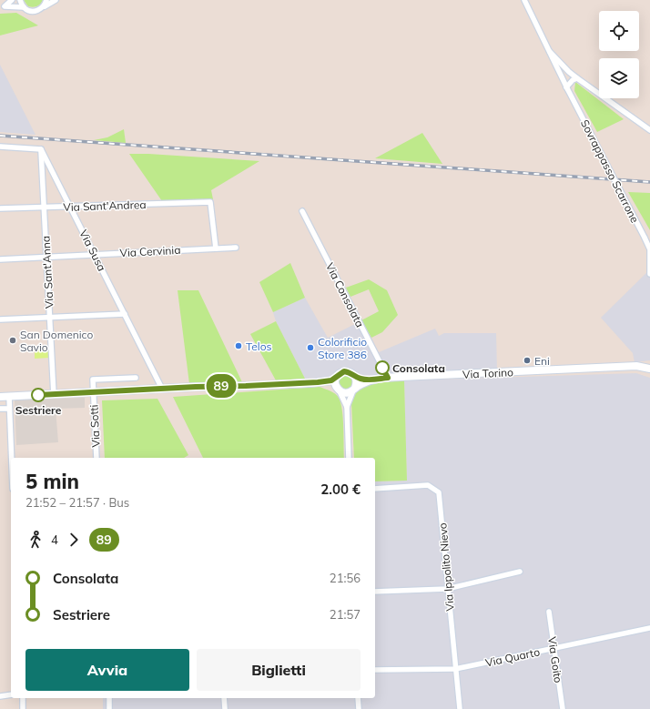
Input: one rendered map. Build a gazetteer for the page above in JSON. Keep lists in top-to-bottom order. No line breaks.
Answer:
{"streets":{"main road":["Via Torino"],"street":["Sovrappasso Scarrone","Via Sant'Andrea","Via Susa","Via Cervinia","Via Sant'Anna","Via Consolata","Via Sotti","Via Ippolito Nievo","Via Quarto","Via Goito"]},"crossings":[["Via Sant'Andrea","Via Susa"],["Via Sant'Andrea","Via Cervinia"],["Via Sant'Andrea","Via Sant'Anna"],["Via Susa","Via Cervinia"],["Via Susa","Via Sant'Anna"],["Via Susa","Via Torino"],["Via Cervinia","Via Sant'Anna"],["Via Sant'Anna","Via Torino"],["Via Consolata","Via Torino"],["Via Torino","Via Sotti"],["Via Ippolito Nievo","Via Quarto"],["Via Quarto","Via Goito"]],"places":["San Domenico Savio","Telos","Colorificio Store 386","Eni","Consolata","Sestriere"],"lines":["bus line 89"],"page":{"on_map":"89","heading":["5 min","21:52 – 21:57 · Bus","2.00 €"],"legs":["4","89"],"list":[{"name":"Consolata","value":"21:56"},{"name":"Sestriere","value":"21:57"}],"buttons":["Avvia","Biglietti"]}}
